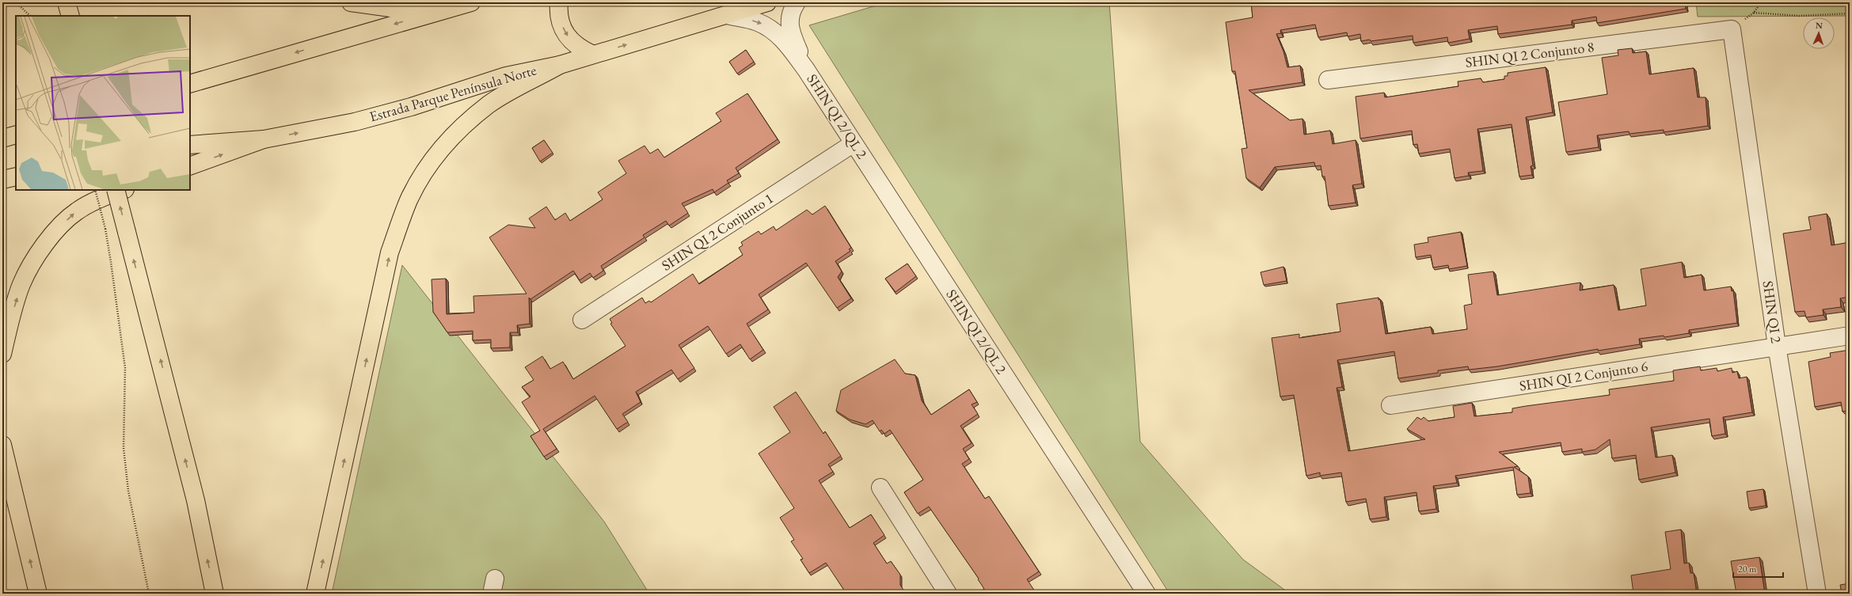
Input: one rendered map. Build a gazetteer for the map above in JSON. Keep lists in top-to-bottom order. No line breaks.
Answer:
{"streets":{"main road":["Estrada Parque Península Norte"],"street":["SHIN QI 2 Conjunto 8","SHIN QI 2/QL 2","SHIN QI 2 Conjunto 1","SHIN QI 2","SHIN QI 2 Conjunto 6"]},"crossings":[["SHIN QI 2 Conjunto 8","SHIN QI 2"],["Estrada Parque Península Norte","SHIN QI 2/QL 2"],["SHIN QI 2/QL 2","SHIN QI 2 Conjunto 1"],["SHIN QI 2","SHIN QI 2 Conjunto 6"]],"scale_bar":"20 m","north":"top"}
